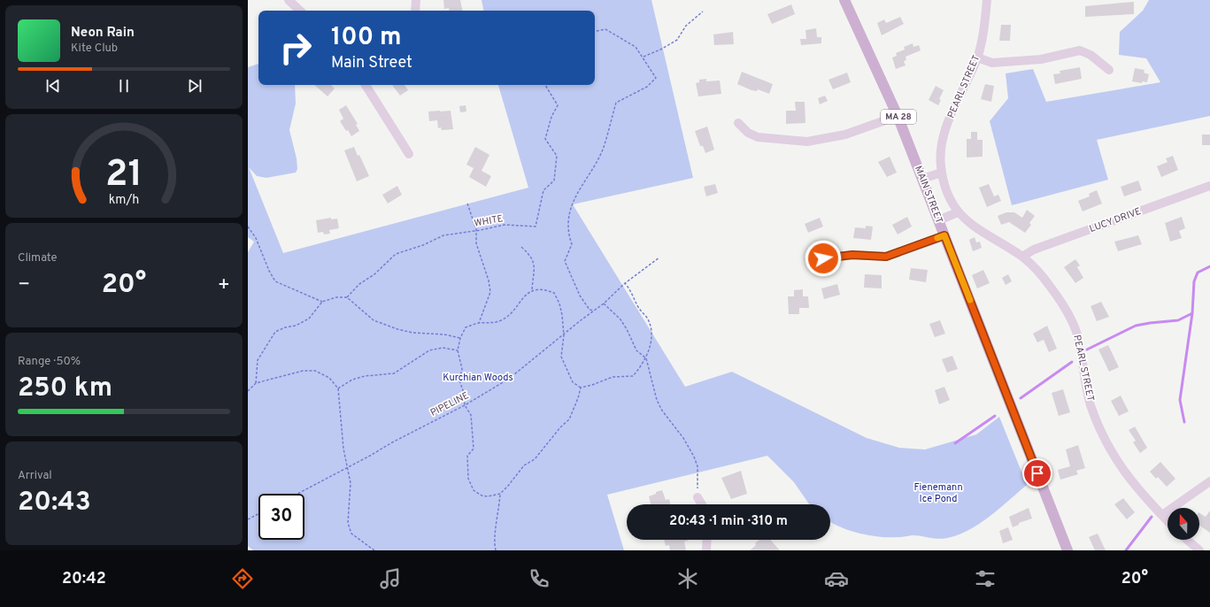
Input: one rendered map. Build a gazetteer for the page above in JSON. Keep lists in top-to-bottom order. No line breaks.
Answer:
{"streets":{"main road":["MA 28","MAIN STREET"],"street":["PEARL STREET","LUCY DRIVE"],"path":["WHITE","PIPELINE"]},"crossings":[["PEARL STREET","LUCY DRIVE"]],"parks":["Kurchian Woods","Fienemann Ice Pond"],"north":"top","page":{"turn":["100 m","Main Street"],"song":["Neon Rain","Kite Club"],"tile":["Climate",["Range · 50%","250 km"],["Arrival","20:43"]],"heat":["−","20°","+"],"limit":"30","trip":"20:43 · 1 min · 310 m","tabs":["20:42","20°"],"gauge":["21","km/h"]}}
